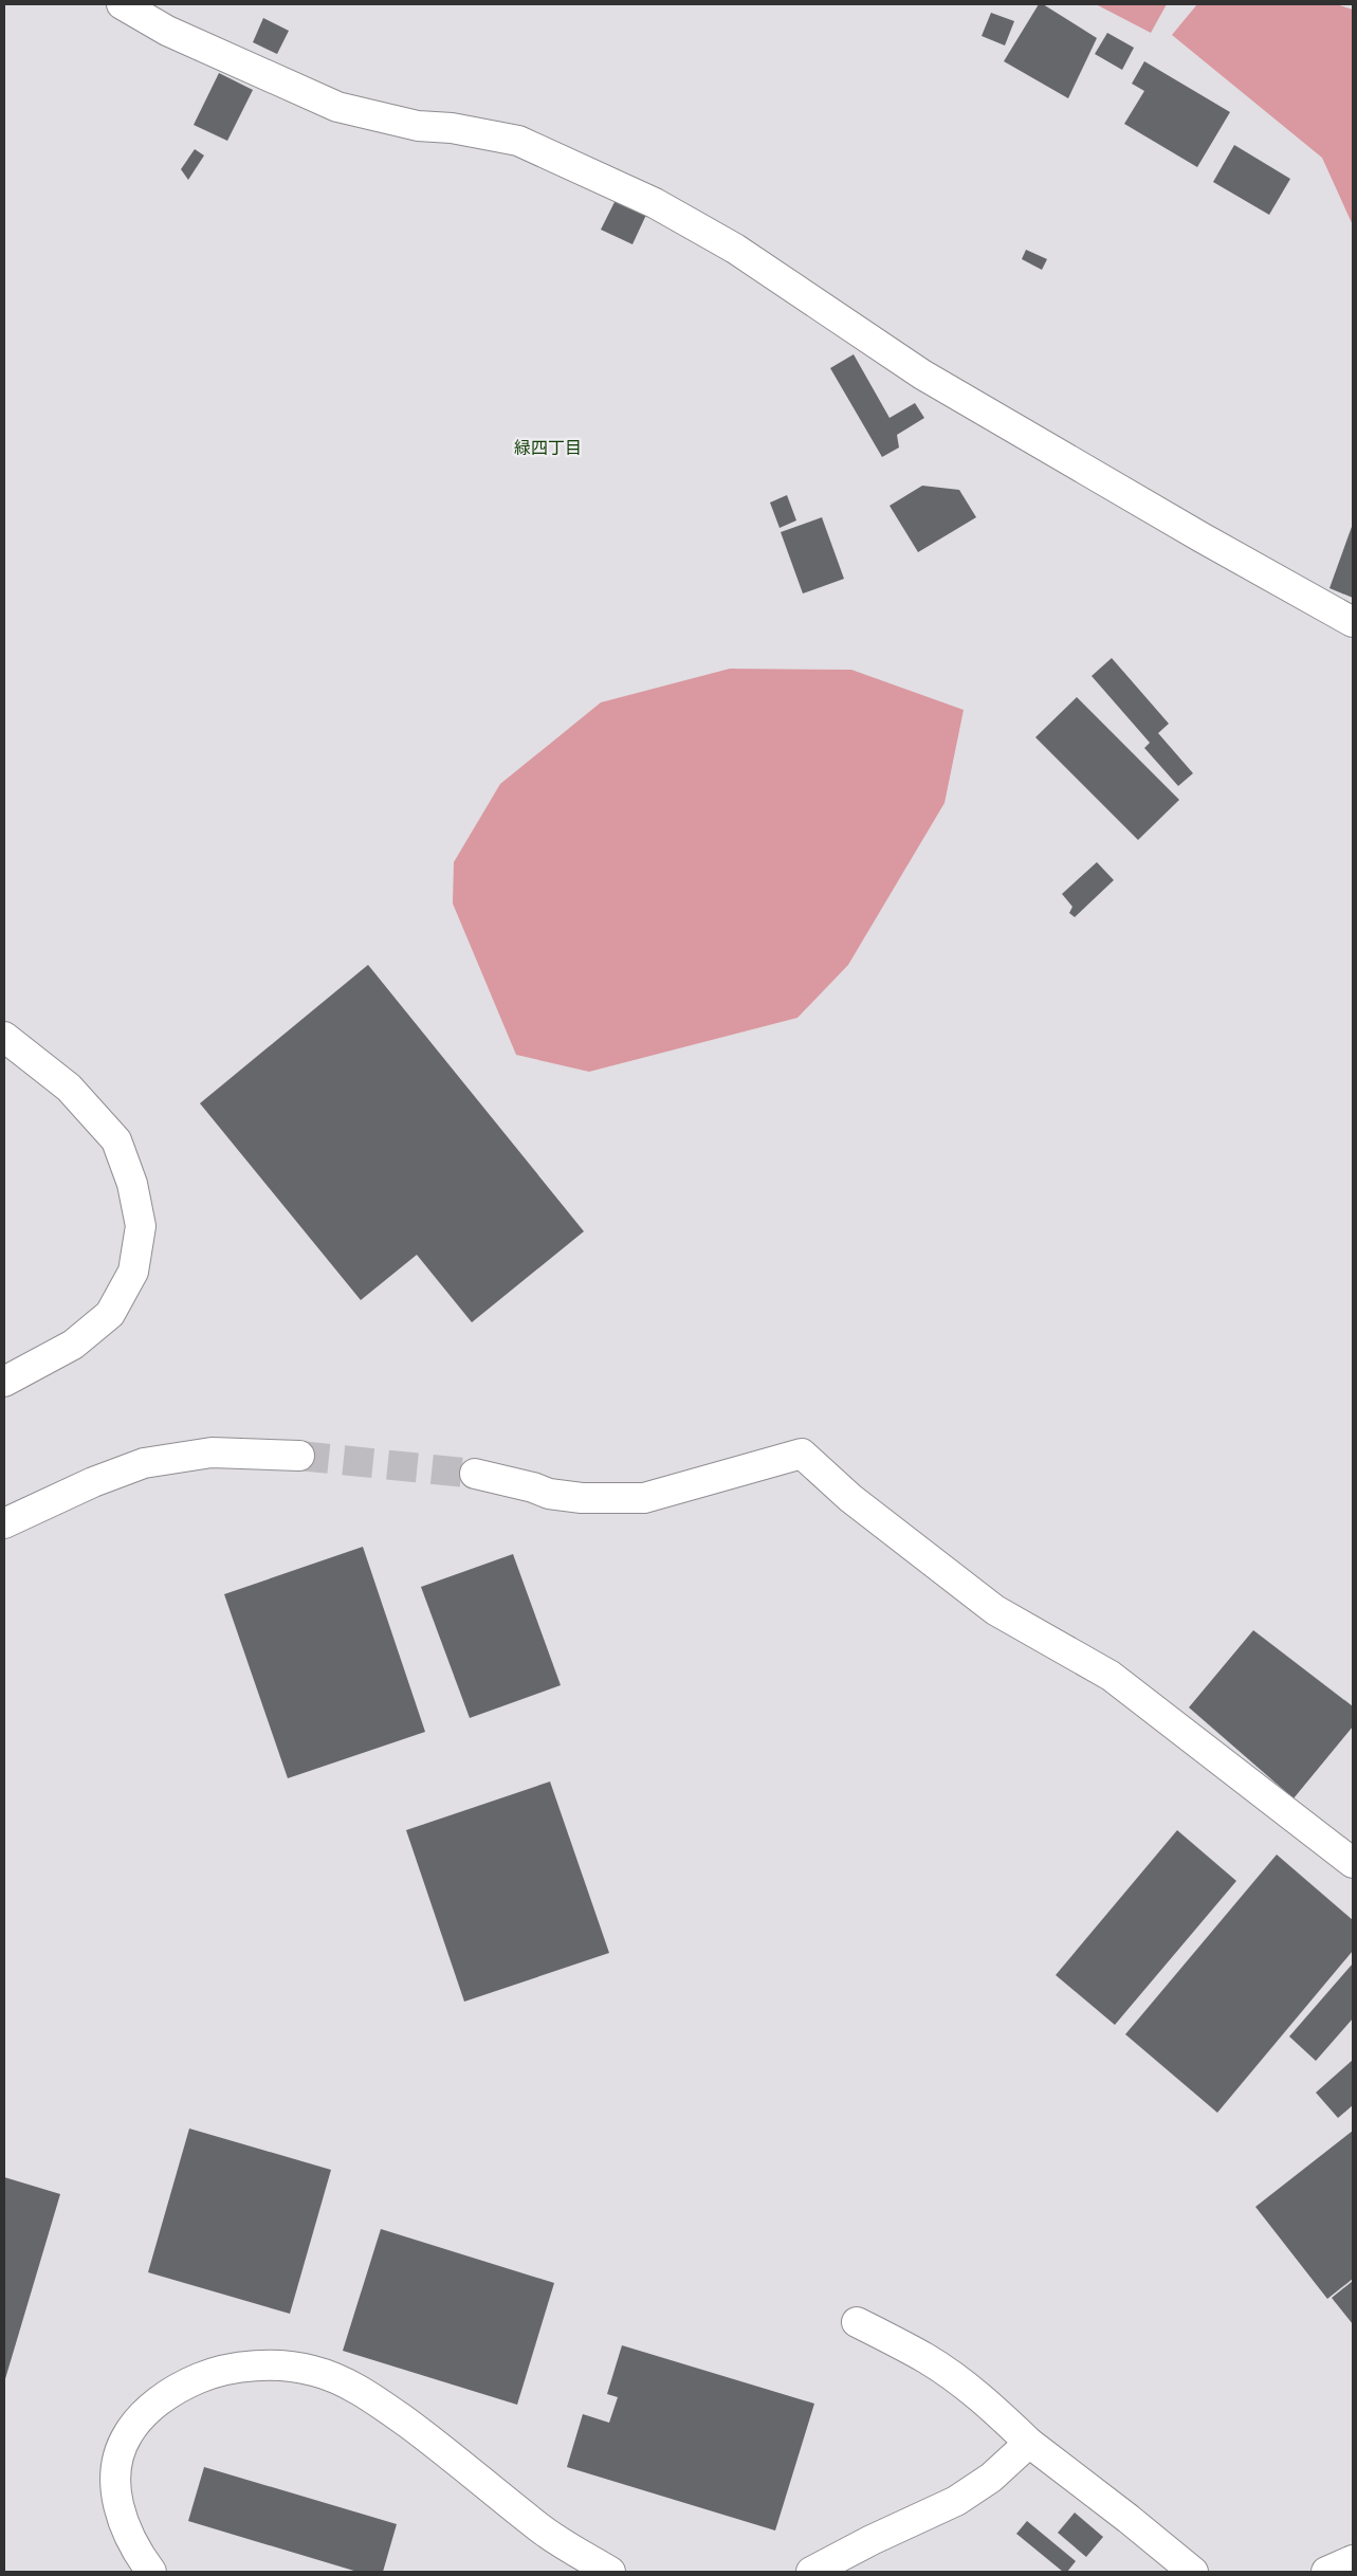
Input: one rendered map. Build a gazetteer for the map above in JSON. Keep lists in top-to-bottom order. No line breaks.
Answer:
{"districts":["緑四丁目"]}
